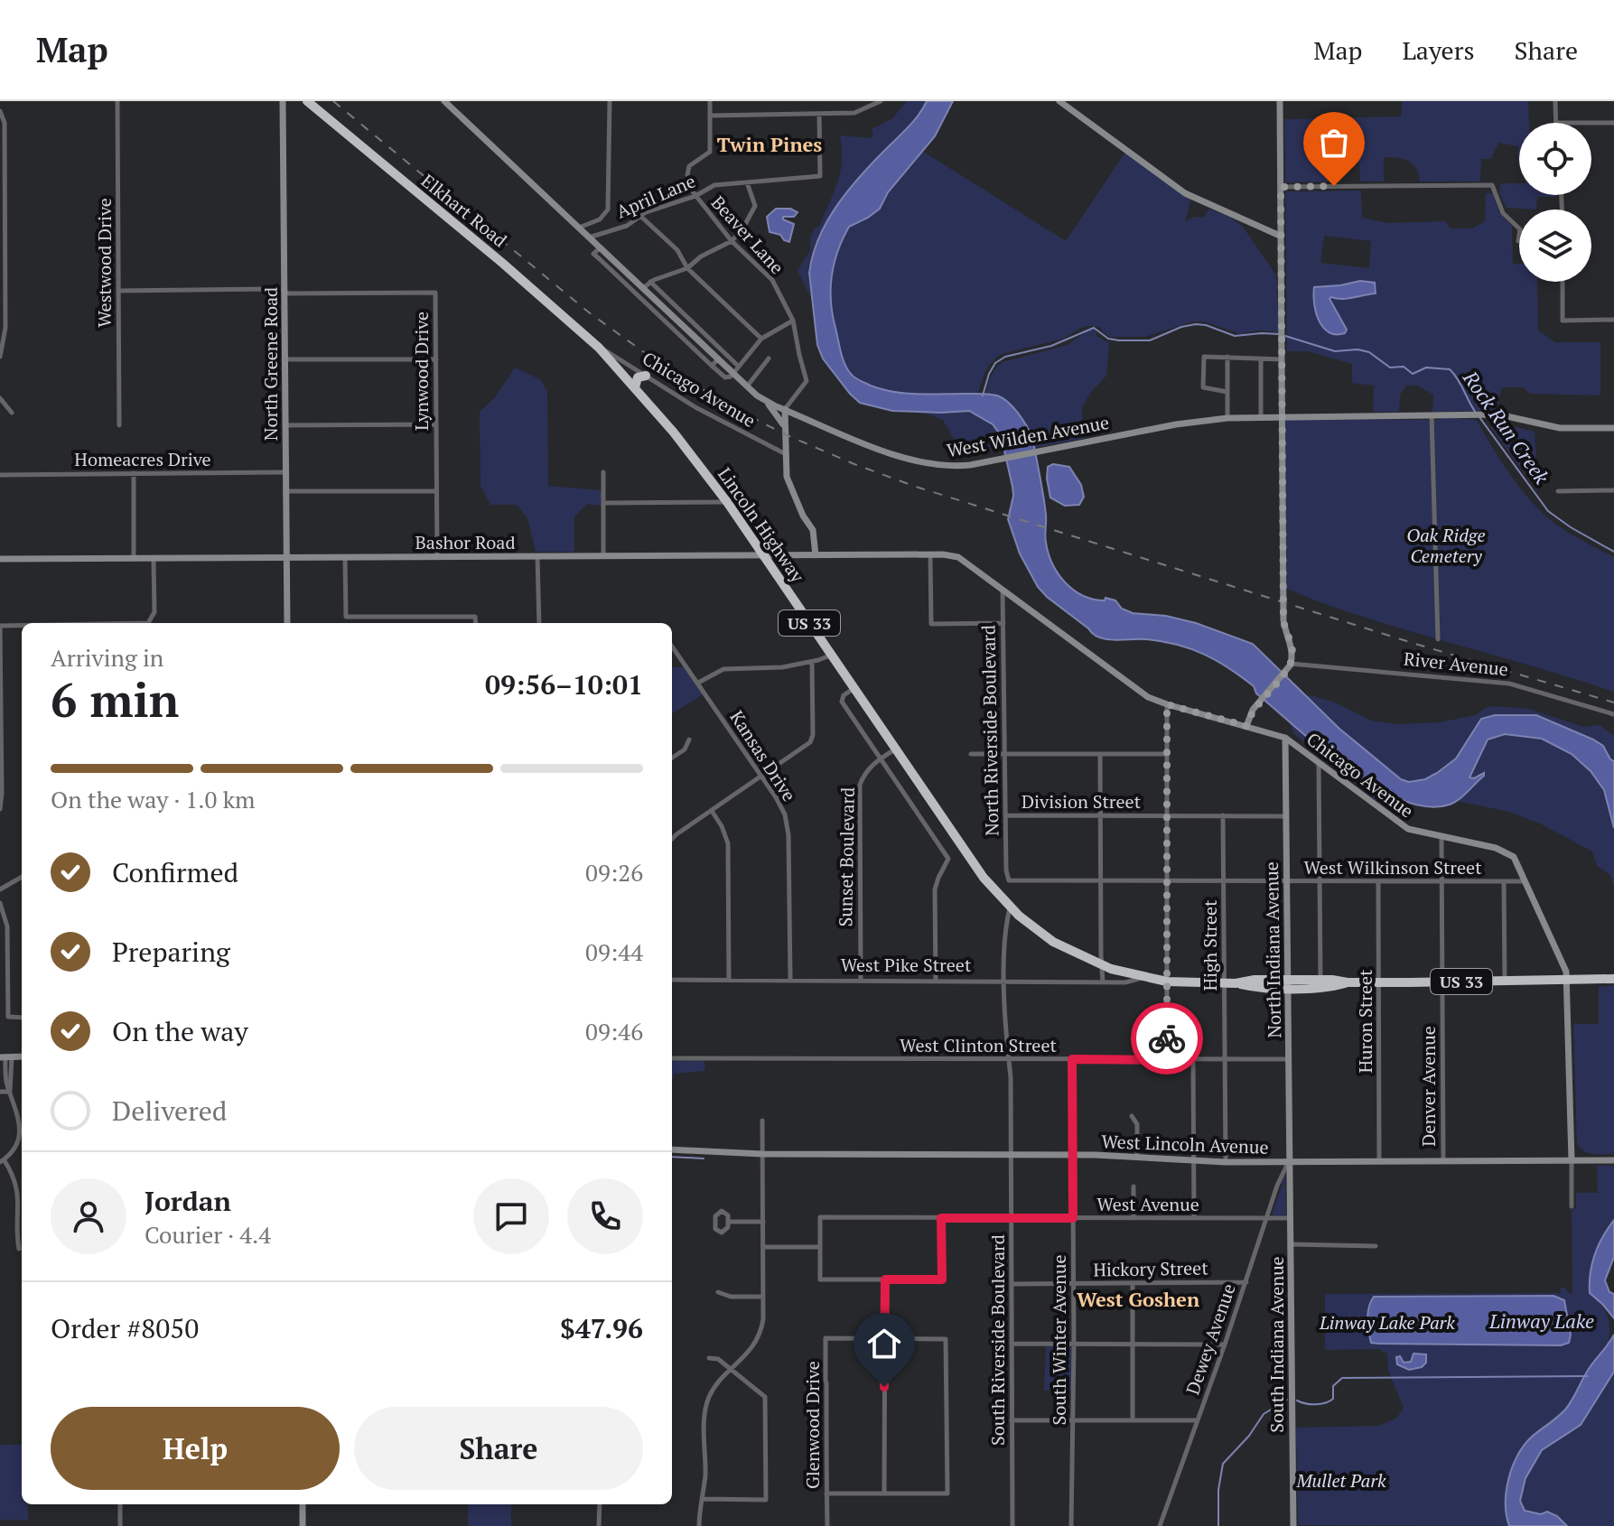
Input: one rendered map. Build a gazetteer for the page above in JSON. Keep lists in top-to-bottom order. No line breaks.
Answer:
{"streets":{"highway":["Elkhart Road","Lincoln Highway","US 33"],"street":["April Lane","Beaver Lane","Westwood Drive","North Greene Road","Lynwood Drive","Chicago Avenue","West Wilden Avenue","Homeacres Drive","Bashor Road","River Avenue","North Riverside Boulevard","Kansas Drive","Division Street","Sunset Boulevard","West Wilkinson Street","High Street","North Indiana Avenue","West Pike Street","Huron Street","West Clinton Street","Denver Avenue","West Lincoln Avenue","West Avenue","Hickory Street","Dewey Avenue","South Riverside Boulevard","South Winter Avenue","South Indiana Avenue","Glenwood Drive"]},"crossings":[["April Lane","Beaver Lane"],["April Lane","West Wilden Avenue"],["Elkhart Road","Chicago Avenue"],["Elkhart Road","Lincoln Highway"],["Beaver Lane","West Wilden Avenue"],["North Greene Road","Lynwood Drive"],["North Greene Road","Homeacres Drive"],["North Greene Road","Bashor Road"],["Lynwood Drive","Bashor Road"],["Chicago Avenue","Lincoln Highway"],["Chicago Avenue","Bashor Road"],["Chicago Avenue","US 33"],["Chicago Avenue","North Riverside Boulevard"],["Chicago Avenue","West Wilkinson Street"],["Chicago Avenue","North Indiana Avenue"],["Chicago Avenue","Denver Avenue"],["Chicago Avenue","West Lincoln Avenue"],["Lincoln Highway","Bashor Road"],["Lincoln Highway","US 33"],["Lincoln Highway","Sunset Boulevard"],["US 33","High Street"],["US 33","North Indiana Avenue"],["US 33","West Pike Street"],["US 33","Huron Street"],["US 33","Denver Avenue"],["North Riverside Boulevard","Division Street"],["North Riverside Boulevard","West Wilkinson Street"],["Kansas Drive","West Pike Street"],["Division Street","High Street"],["Division Street","North Indiana Avenue"],["Sunset Boulevard","West Pike Street"],["West Wilkinson Street","High Street"],["West Wilkinson Street","North Indiana Avenue"],["West Wilkinson Street","Huron Street"],["West Wilkinson Street","Denver Avenue"],["High Street","West Clinton Street"],["High Street","West Lincoln Avenue"],["North Indiana Avenue","West Clinton Street"],["North Indiana Avenue","West Lincoln Avenue"],["North Indiana Avenue","Dewey Avenue"],["North Indiana Avenue","South Indiana Avenue"],["Huron Street","West Lincoln Avenue"],["West Clinton Street","South Winter Avenue"],["Denver Avenue","West Lincoln Avenue"],["West Lincoln Avenue","Dewey Avenue"],["West Lincoln Avenue","South Riverside Boulevard"],["West Lincoln Avenue","South Winter Avenue"],["West Lincoln Avenue","South Indiana Avenue"],["West Avenue","Dewey Avenue"],["West Avenue","South Riverside Boulevard"],["West Avenue","South Winter Avenue"],["West Avenue","South Indiana Avenue"],["Hickory Street","Dewey Avenue"],["Hickory Street","South Riverside Boulevard"],["Hickory Street","South Winter Avenue"],["Dewey Avenue","South Indiana Avenue"]],"districts":["Twin Pines","West Goshen"],"water":["Rock Run Creek","Linway Lake"],"parks":["Oak Ridge Cemetery","Linway Lake Park","Mullet Park"],"page":{"header":"Map","nav":["Map","Layers","Share"],"heading":["6 min","Arriving in","09:56–10:01"],"panel":["Jordan","Courier · 4.4","Order #8050","$47.96"],"bar":"On the way · 1.0 km","list":[["Confirmed","09:26"],["Preparing","09:44"],["On the way","09:46"],"Delivered"],"buttons":["Help","Share"]}}
